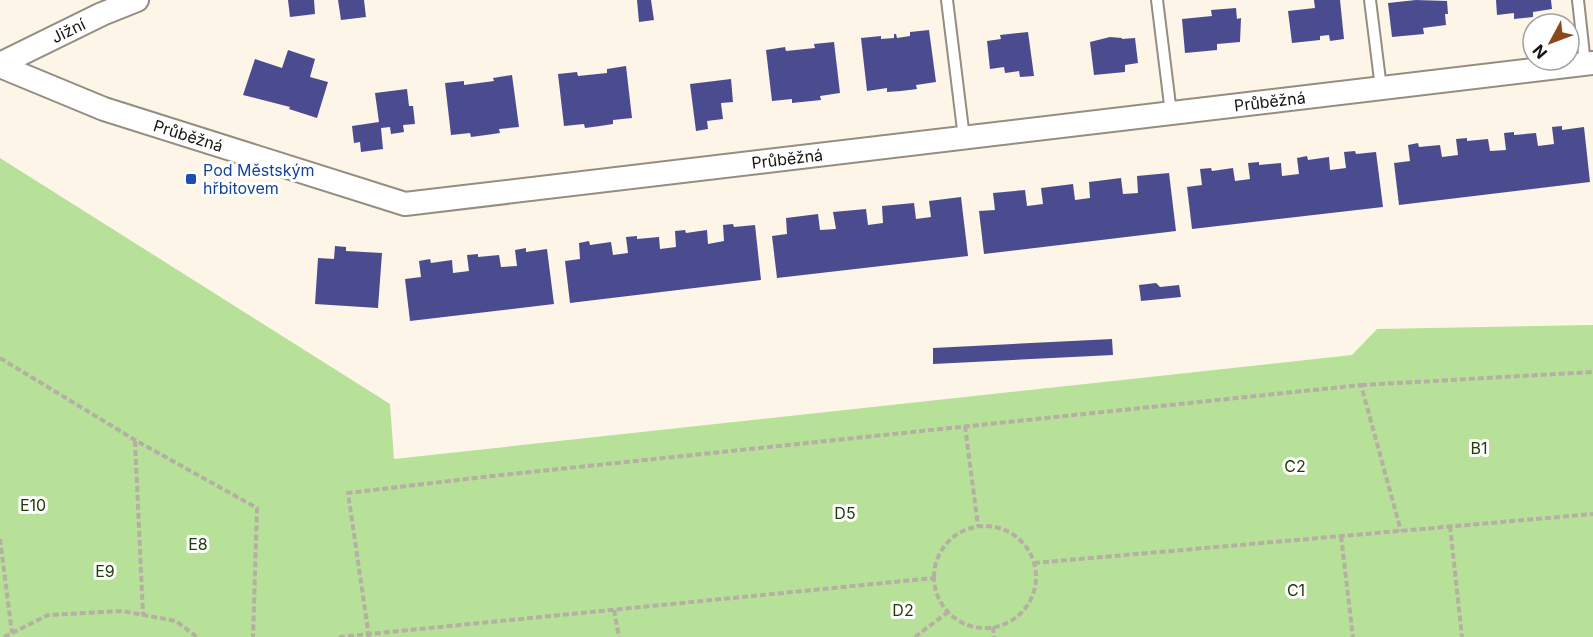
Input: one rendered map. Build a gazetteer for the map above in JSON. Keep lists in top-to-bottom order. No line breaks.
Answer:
{"streets":{"street":["Jižní","Průběžná"]},"crossings":[["Jižní","Průběžná"]],"parks":["B1","C2","E10","D5","E8","E9","C1","D2"],"places":{"transit":["Pod Městským hřbitovem"]},"north":"bottom left"}
